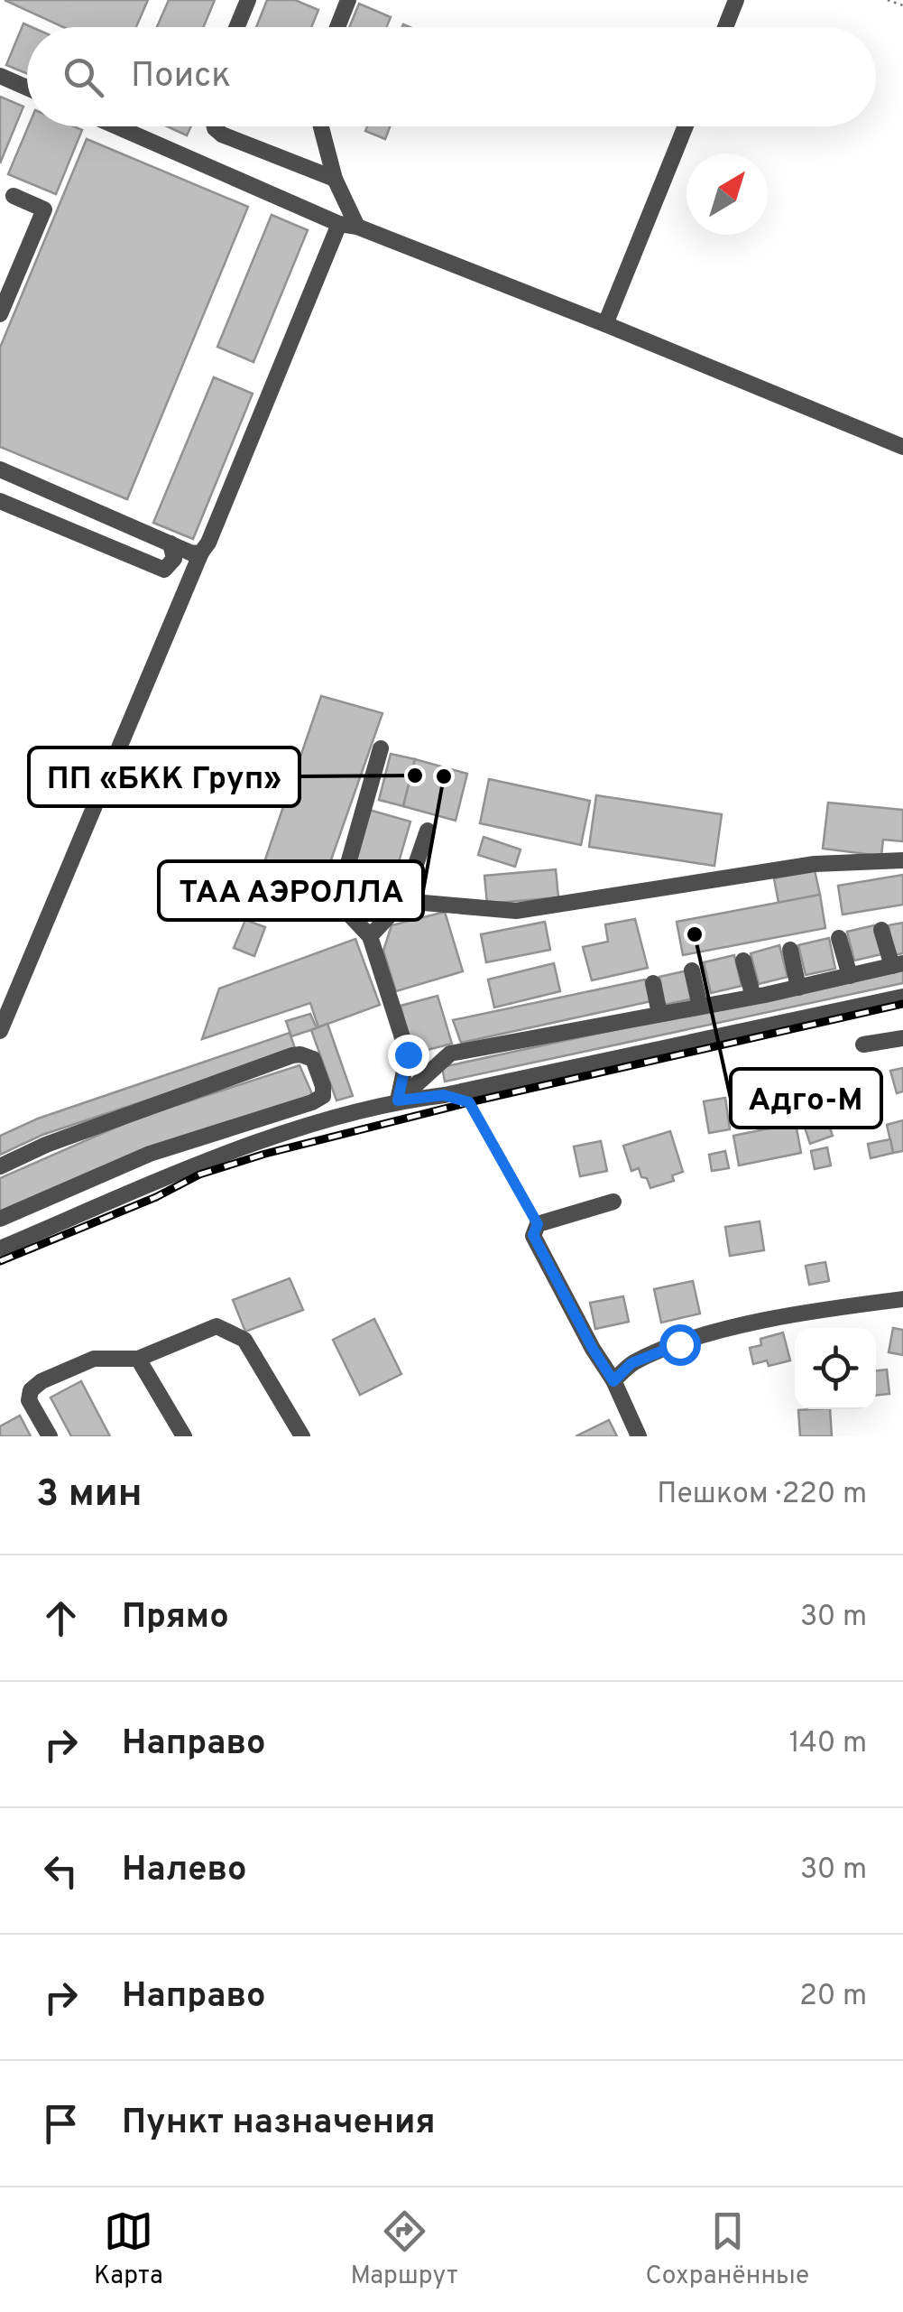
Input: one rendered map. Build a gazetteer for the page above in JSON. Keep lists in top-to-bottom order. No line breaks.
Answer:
{"places":["ПП «БКК Груп»","ТАА АЭРОЛЛА","Адго-М"],"north":"top right","page":{"search":"Поиск","heading":["3 мин","Пешком · 220 m"],"list":[["Прямо","30 m"],["Направо","140 m"],["Налево","30 m"],["Направо","20 m"],"Пункт назначения"],"nav":["Карта","Маршрут","Сохранённые"]}}
